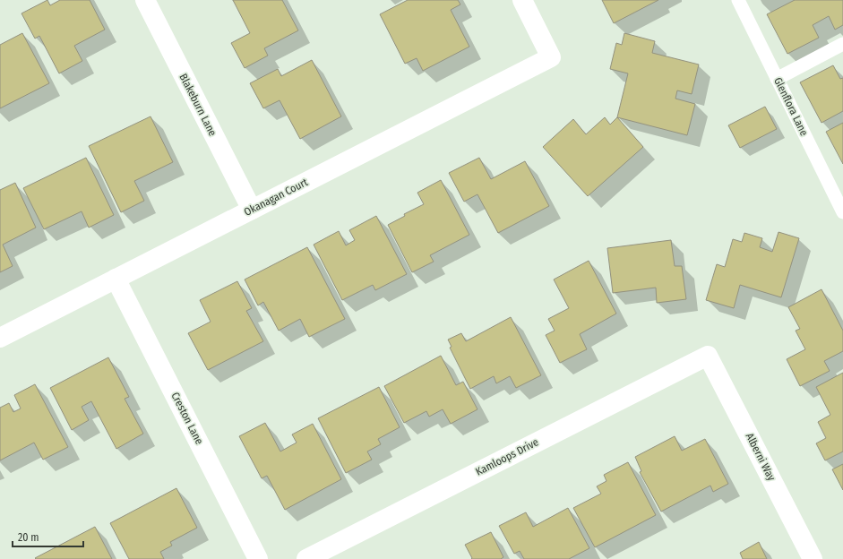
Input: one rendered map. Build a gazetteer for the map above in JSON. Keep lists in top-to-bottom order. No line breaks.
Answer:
{"streets":{"street":["Blakeburn Lane","Okanagan Court","Creston Lane","Kamloops Drive","Alberni Way"],"lane":["Glenflora Lane"]},"crossings":[["Blakeburn Lane","Okanagan Court"],["Okanagan Court","Creston Lane"],["Kamloops Drive","Alberni Way"]],"scale_bar":"20 m"}
